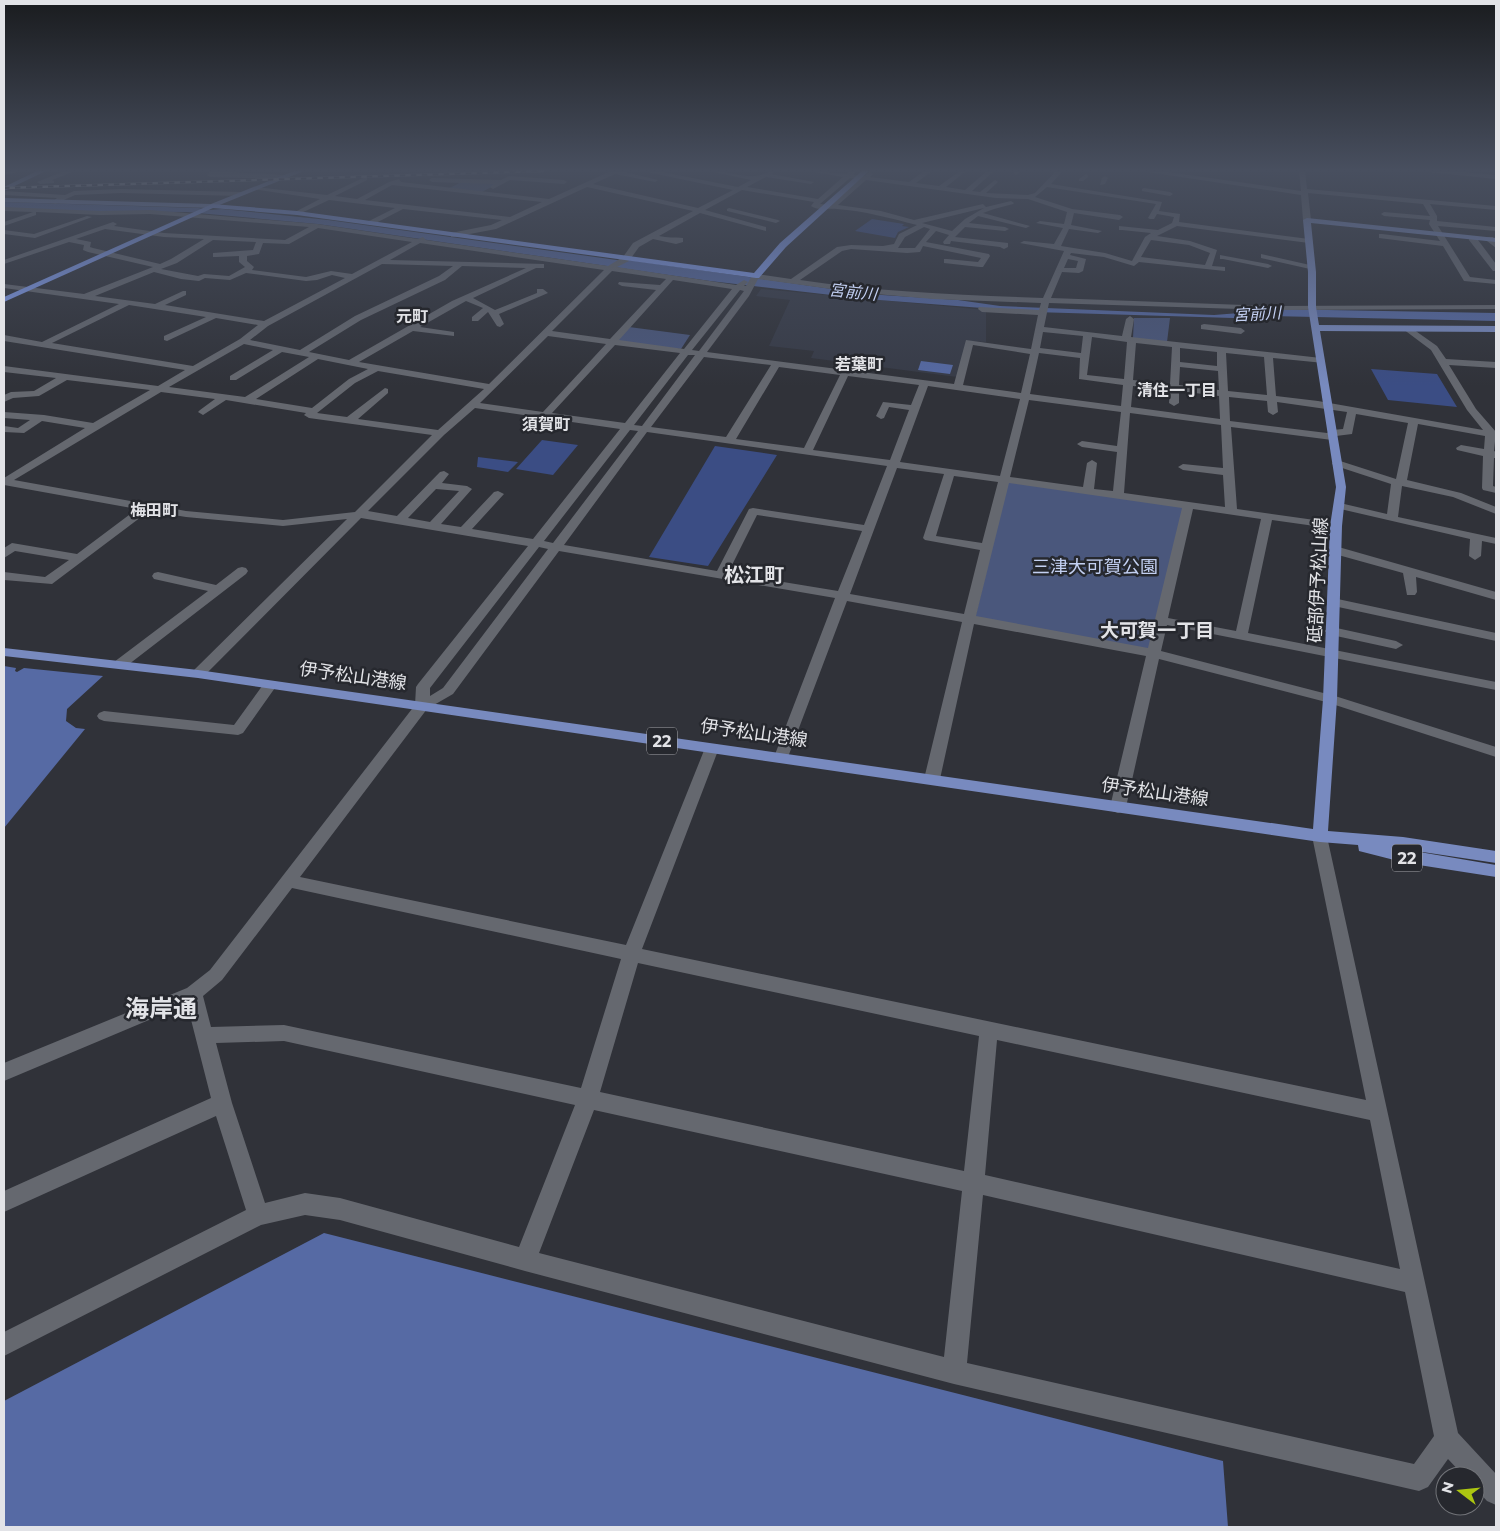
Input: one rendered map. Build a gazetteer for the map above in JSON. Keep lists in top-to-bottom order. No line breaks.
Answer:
{"streets":{"main road":["砥部伊予松山線","伊予松山港線","22"]},"crossings":[["砥部伊予松山線","伊予松山港線"]],"districts":["元町","若葉町","清住一丁目","須賀町","梅田町","松江町","大可賀一丁目","海岸通"],"water":["宮前川"],"parks":["三津大可賀公園"],"north":"left"}
